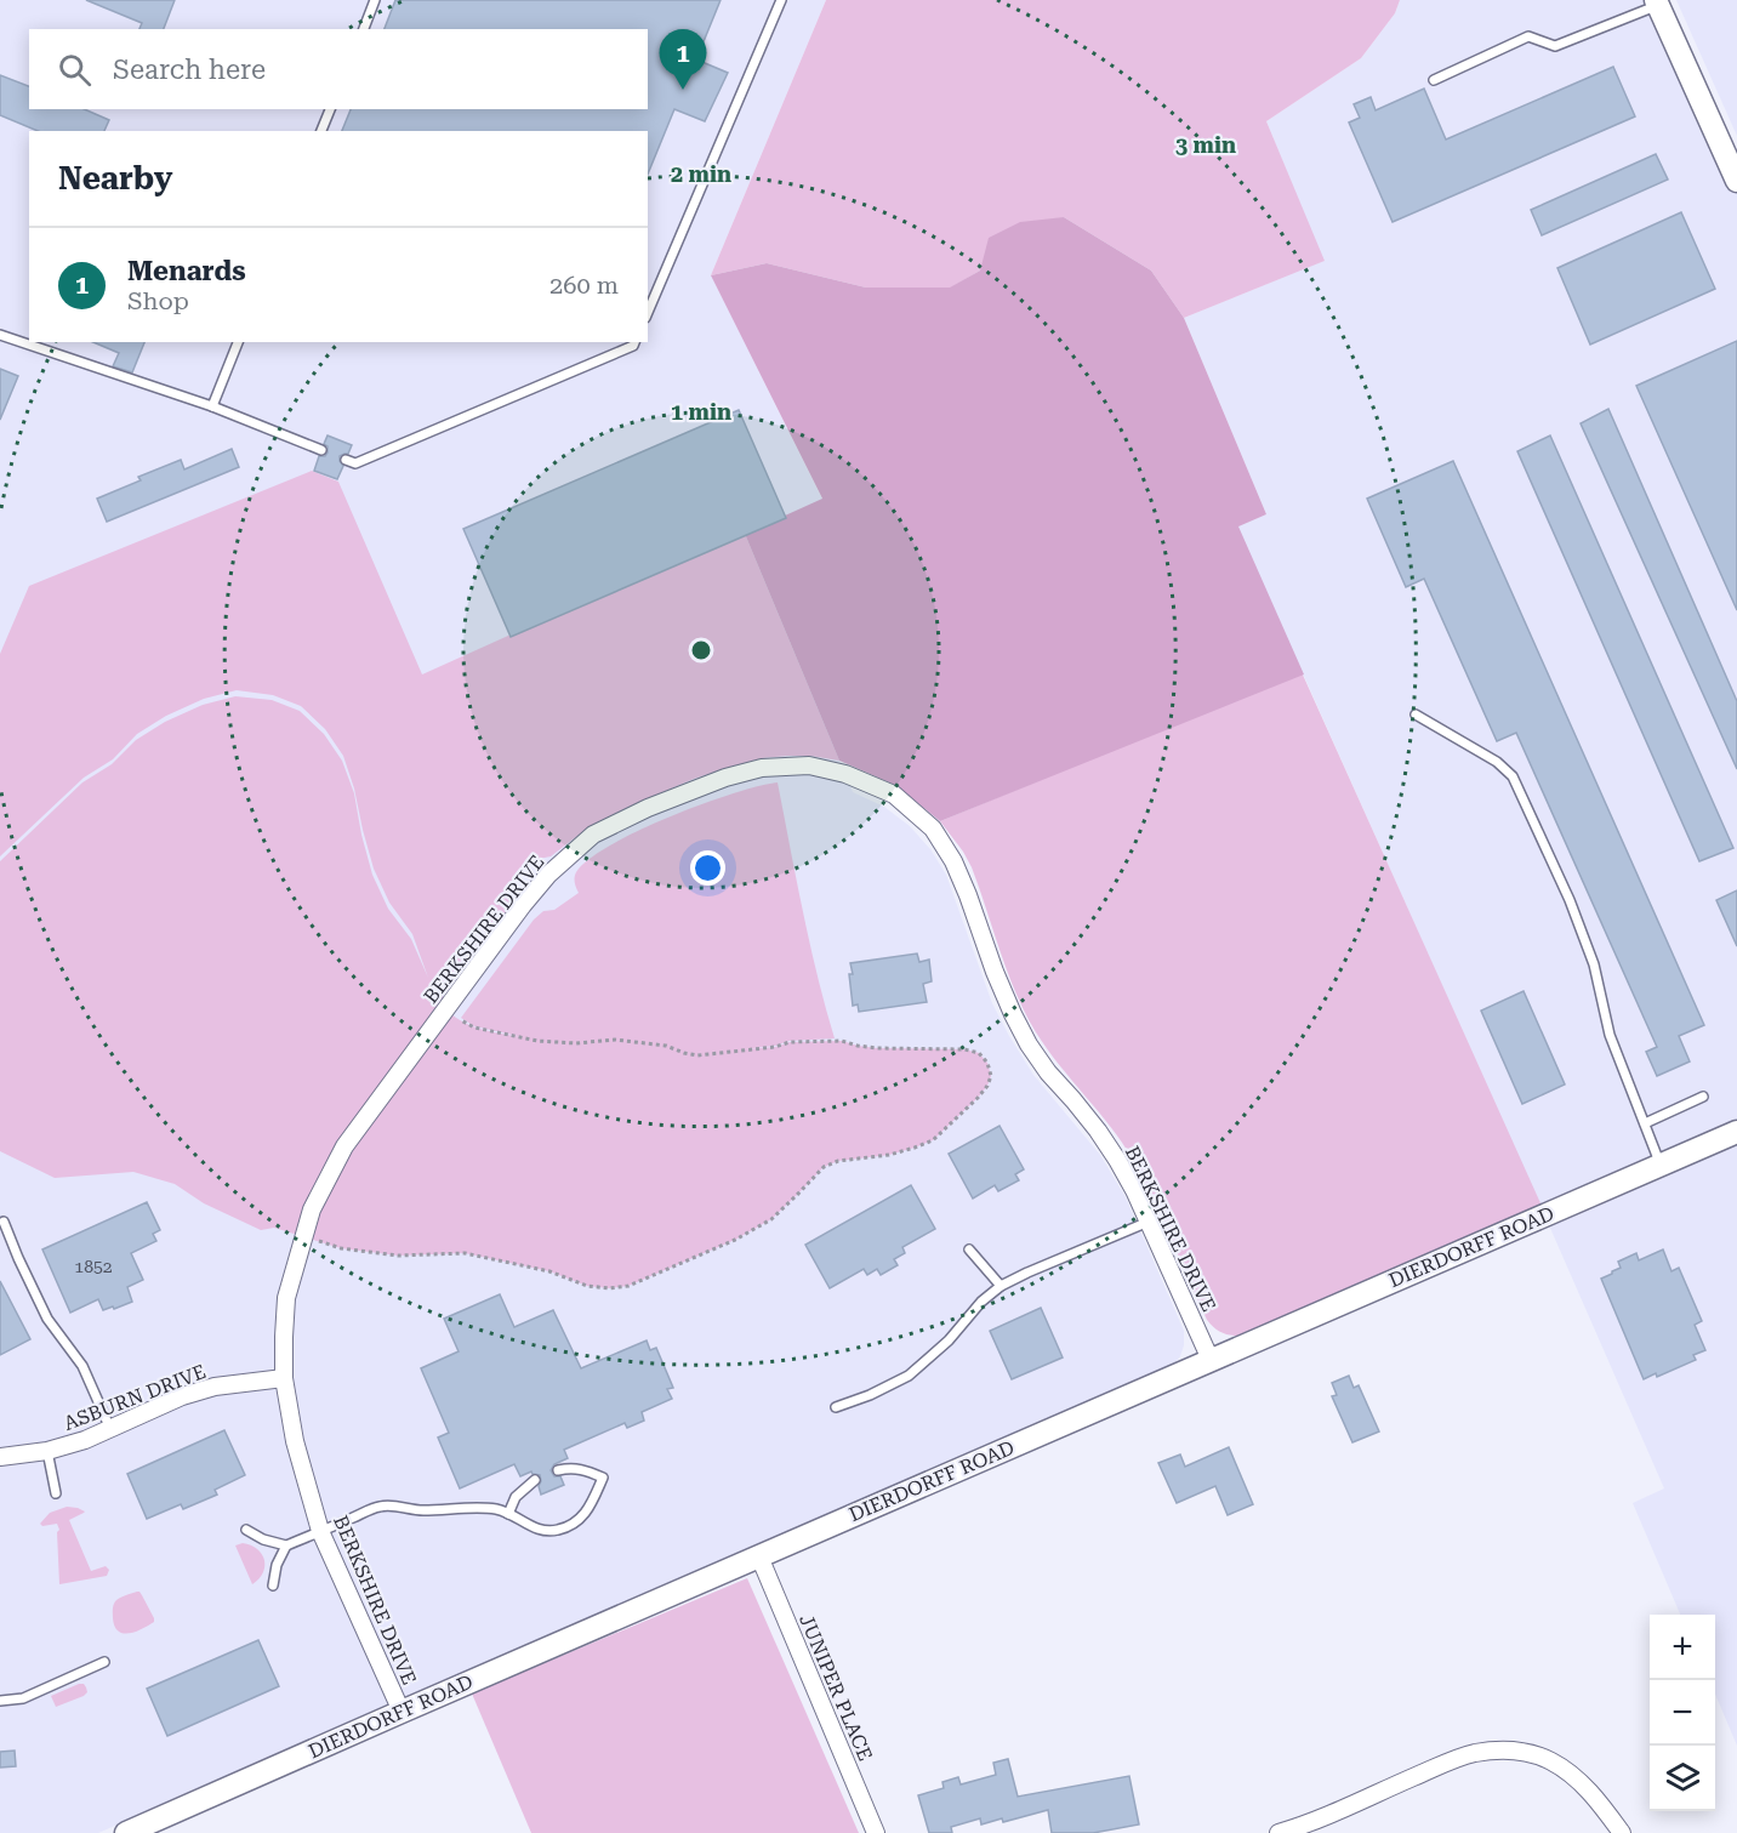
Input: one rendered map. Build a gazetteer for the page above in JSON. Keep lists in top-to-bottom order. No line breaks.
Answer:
{"streets":{"street":["BERKSHIRE DRIVE","DIERDORFF ROAD","ASBURN DRIVE","JUNIPER PLACE"]},"crossings":[["BERKSHIRE DRIVE","DIERDORFF ROAD"],["BERKSHIRE DRIVE","ASBURN DRIVE"],["DIERDORFF ROAD","JUNIPER PLACE"]],"house_numbers":["1852"],"page":{"pins":"1","search":"Search here","heading":"Nearby","list":[{"mark":"1","name":"Menards","note":"Shop","value":"260 m"}],"map_buttons":["+","−"]},"rings":["3 min","2 min","1 min"]}
